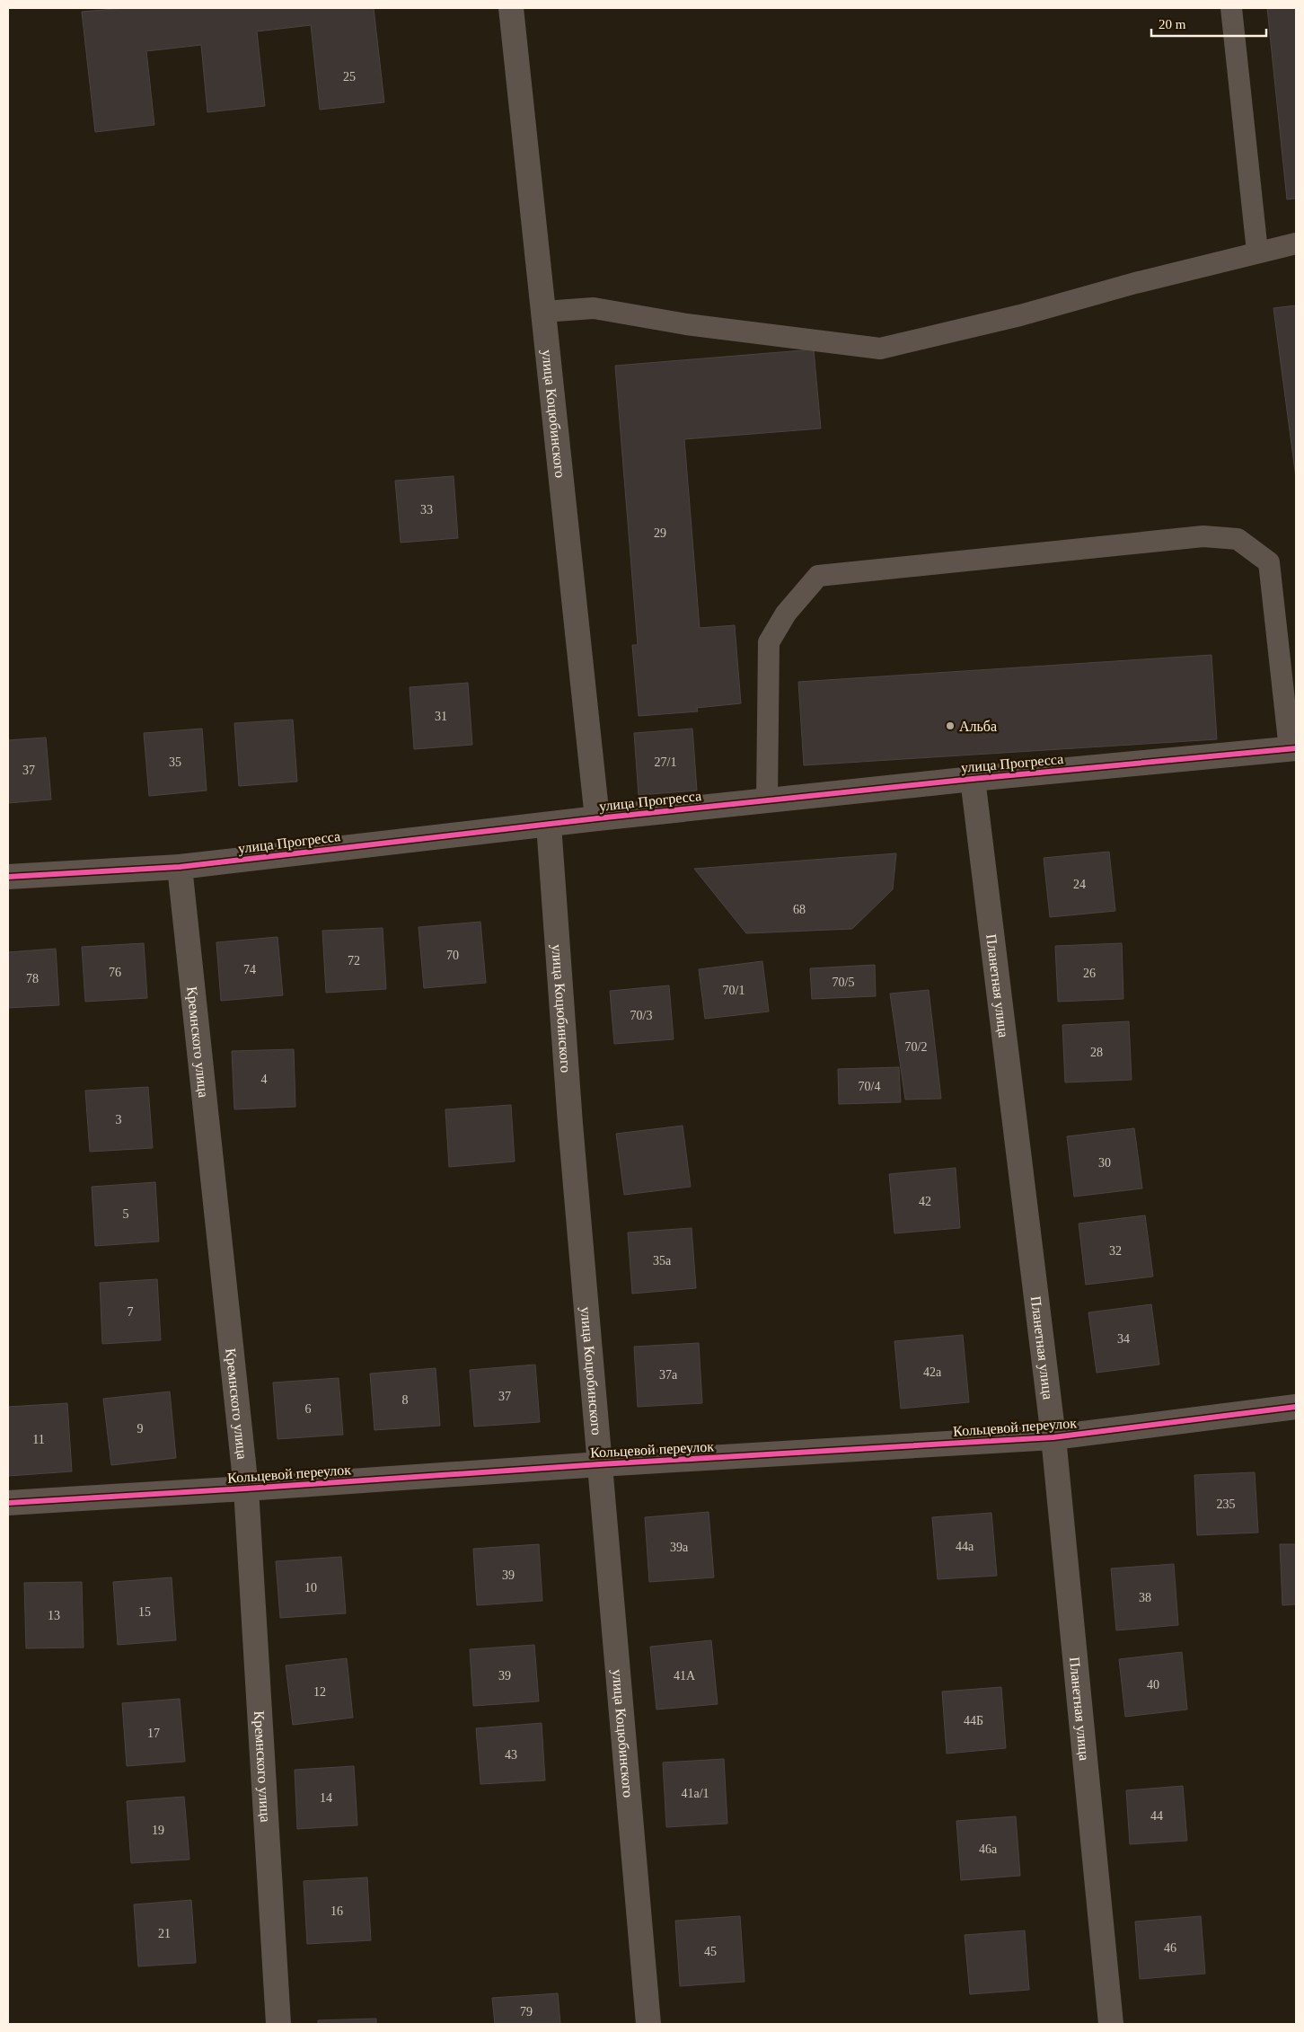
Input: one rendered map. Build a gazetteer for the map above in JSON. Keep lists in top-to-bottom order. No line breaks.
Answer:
{"streets":{"street":["улица Коцюбинского","улица Прогресса","Планетная улица","Кремнского улица","Кольцевой переулок"]},"crossings":[["улица Коцюбинского","улица Прогресса"],["улица Коцюбинского","Кольцевой переулок"],["улица Прогресса","Планетная улица"],["улица Прогресса","Кремнского улица"],["Планетная улица","Кольцевой переулок"],["Кремнского улица","Кольцевой переулок"]],"places":["Альба"],"house_numbers":["25","33","29","31","35","27/1","37","24","68","70","72","74","76","26","78","70/5","70/1","70/3","70/2","28","4","70/4","3","30","42","5","32","35а","7","34","42а","37а","37","8","6","9","11","235","44а","39а","39","10","38","15","13","39","41А","40","12","44Б","17","43","41а/1","14","44","19","46а","16","21","46","45","79"],"scale_bar":"20 m"}
